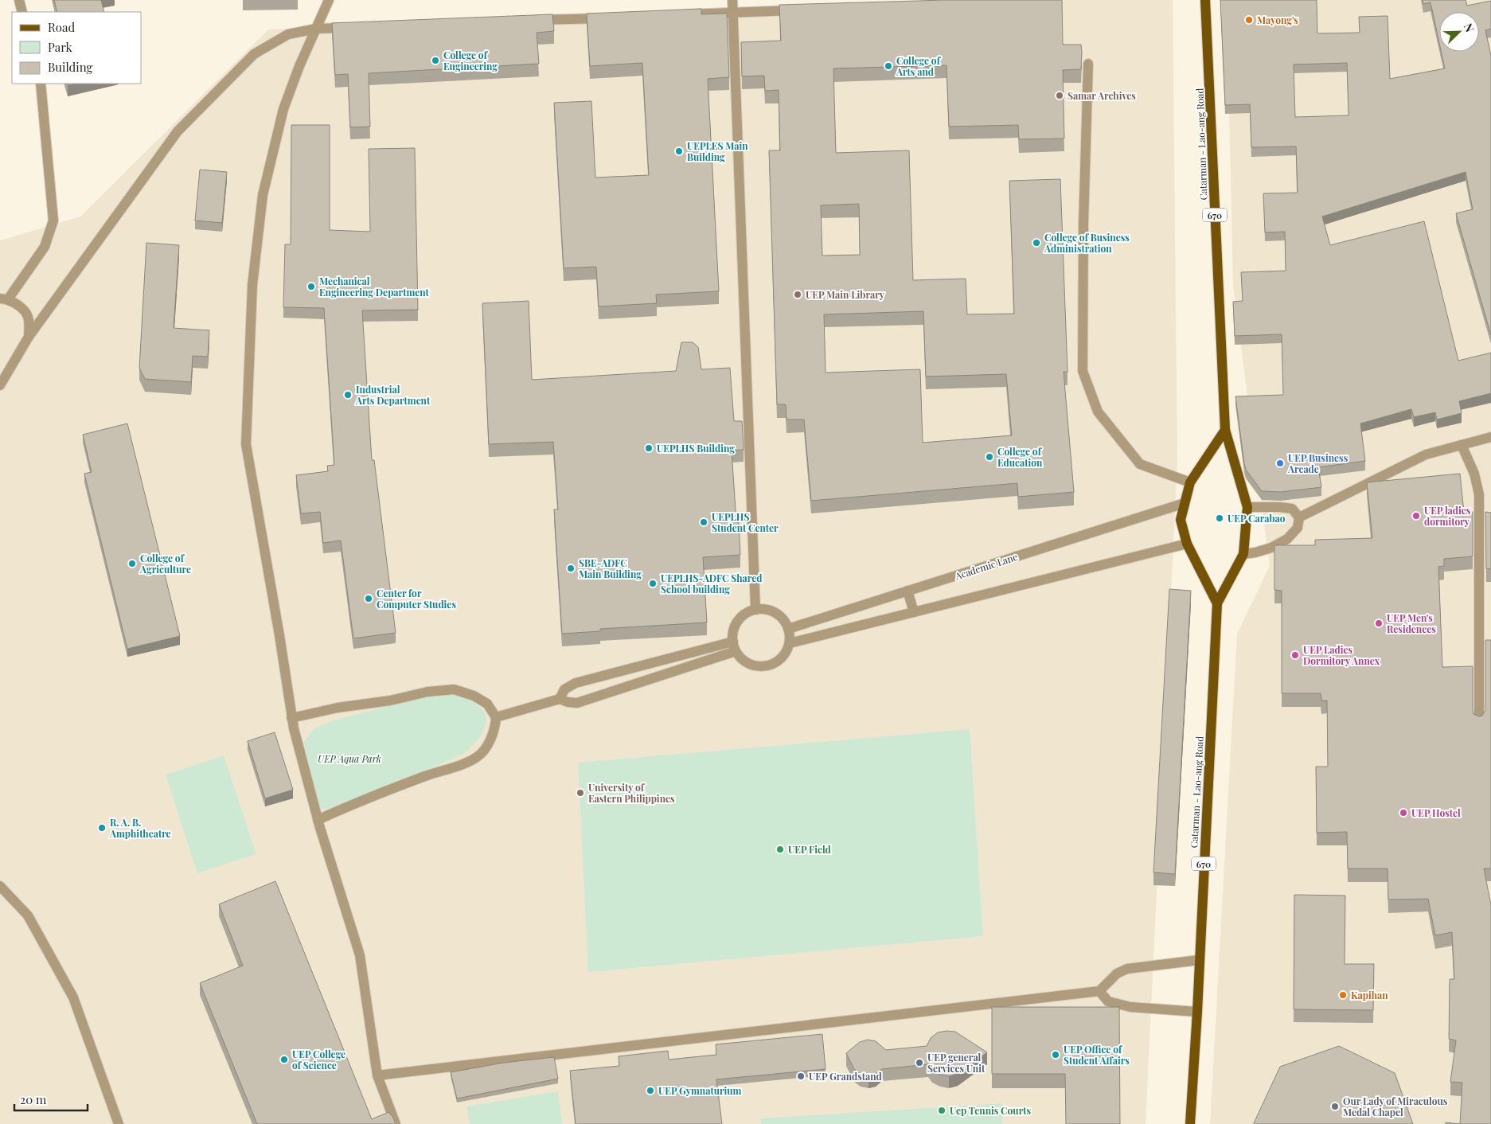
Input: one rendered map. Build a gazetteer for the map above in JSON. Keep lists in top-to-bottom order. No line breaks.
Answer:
{"streets":{"main road":["Catarman - Lao-ang Road","670"],"street":["Academic Lane"]},"parks":["UEP Aqua Park"],"places":["Mayong's","College of Engineering","College of Arts and","Samar Archives","UEPLES Main Building","College of Business Administration","Mechanical Engineering Department","UEP Main Library","Industrial Arts Department","UEPLHS Building","College of Education","UEP Business Arcade","UEP ladies dormitory","UEP Carabao","UEPLHS Student Center","College of Agriculture","SBE-ADFC Main Building","UEPLHS-ADFC Shared School building","Center for Computer Studies","UEP Men's Residences","UEP Ladies Dormitory Annex","University of Eastern Philippines","UEP Hostel","R. A. B. Amphitheatre","UEP Field","Kapihan","UEP Office of Student Affairs","UEP College of Science","UEP general Services Unit","UEP Grandstand","UEP Gymnaturium","Our Lady of Miraculous Medal Chapel","Uep Tennis Courts"],"legend":["Road","Park","Building"],"scale_bar":"20 m","north":"top right"}
